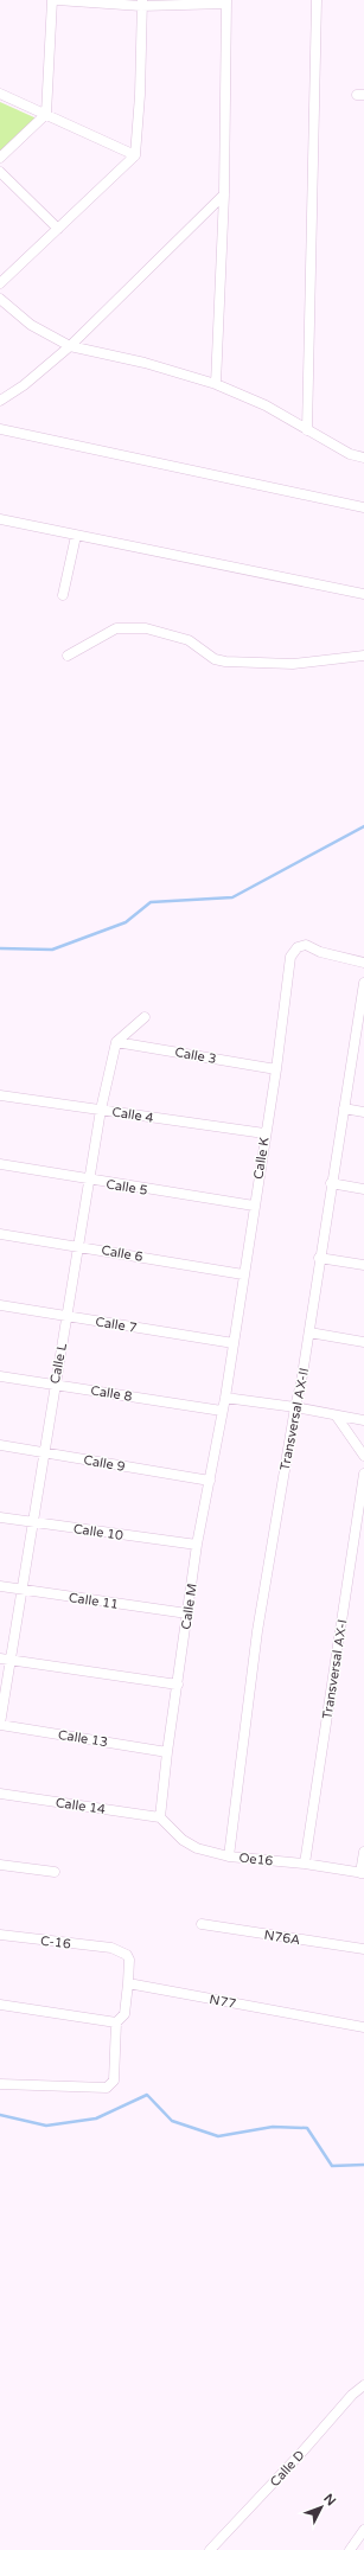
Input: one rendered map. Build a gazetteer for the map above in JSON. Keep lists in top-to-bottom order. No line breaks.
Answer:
{"streets":{"street":["Calle 3","Calle 4","Calle K","Calle 5","Calle 6","Calle 7","Calle L","Calle 8","Transversal AX-II","Calle 9","Calle 10","Calle 11","Calle M","Transversal AX-I","Calle 13","Calle 14","Oe16","N76A","C-16","N77","Calle D"]},"crossings":[["Calle 3","Calle K"],["Calle 3","Calle L"],["Calle 4","Calle K"],["Calle 4","Calle L"],["Calle K","Calle 5"],["Calle K","Calle 6"],["Calle K","Calle 7"],["Calle K","Calle M"],["Calle 5","Calle L"],["Calle 6","Calle L"],["Calle 7","Calle L"],["Calle L","Calle 8"],["Calle L","Calle 9"],["Calle L","Calle 10"],["Calle L","Calle 11"],["Calle L","Calle 13"],["Calle 8","Calle M"],["Transversal AX-II","Oe16"],["Calle 9","Calle M"],["Calle 10","Calle M"],["Calle 11","Calle M"],["Calle M","Calle 13"],["Calle M","Calle 14"],["Calle M","Oe16"],["Transversal AX-I","Oe16"],["Calle 14","Oe16"],["C-16","N77"]],"north":"top right"}
